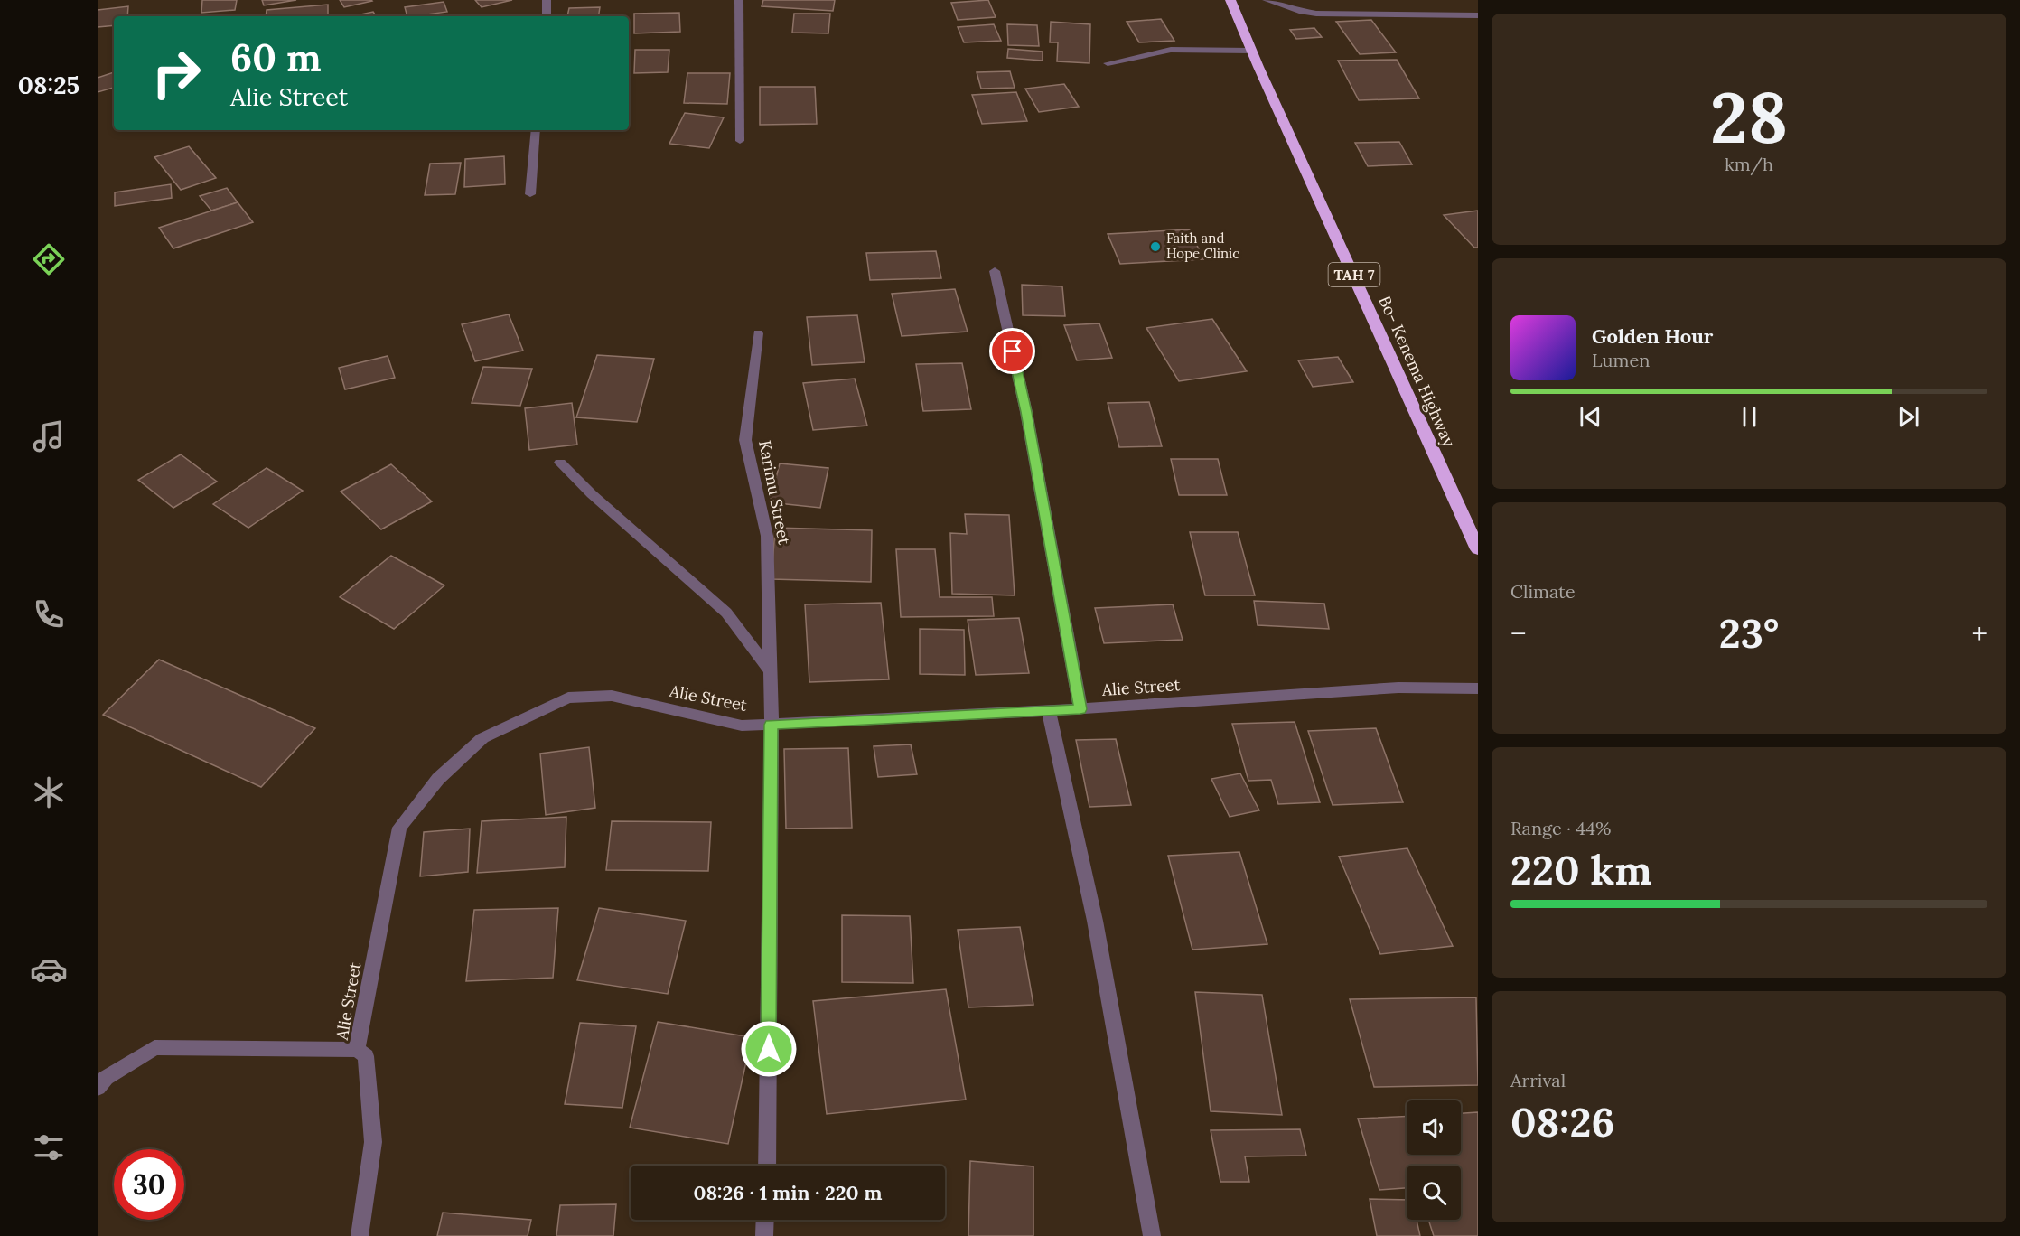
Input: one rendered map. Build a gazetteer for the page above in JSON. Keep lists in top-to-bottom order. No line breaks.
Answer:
{"streets":{"highway":["TAH 7","Bo- Kenema Highway"],"street":["Karimu Street","Alie Street"]},"crossings":[["Karimu Street","Alie Street"]],"places":["Faith and Hope Clinic"],"page":{"tabs":"08:25","tile":[["28","km/h"],"Climate",["Range · 44%","220 km"],["Arrival","08:26"]],"turn":["60 m","Alie Street"],"song":["Golden Hour","Lumen"],"heat":["−","23°","+"],"limit":"30","trip":"08:26 · 1 min · 220 m"}}
